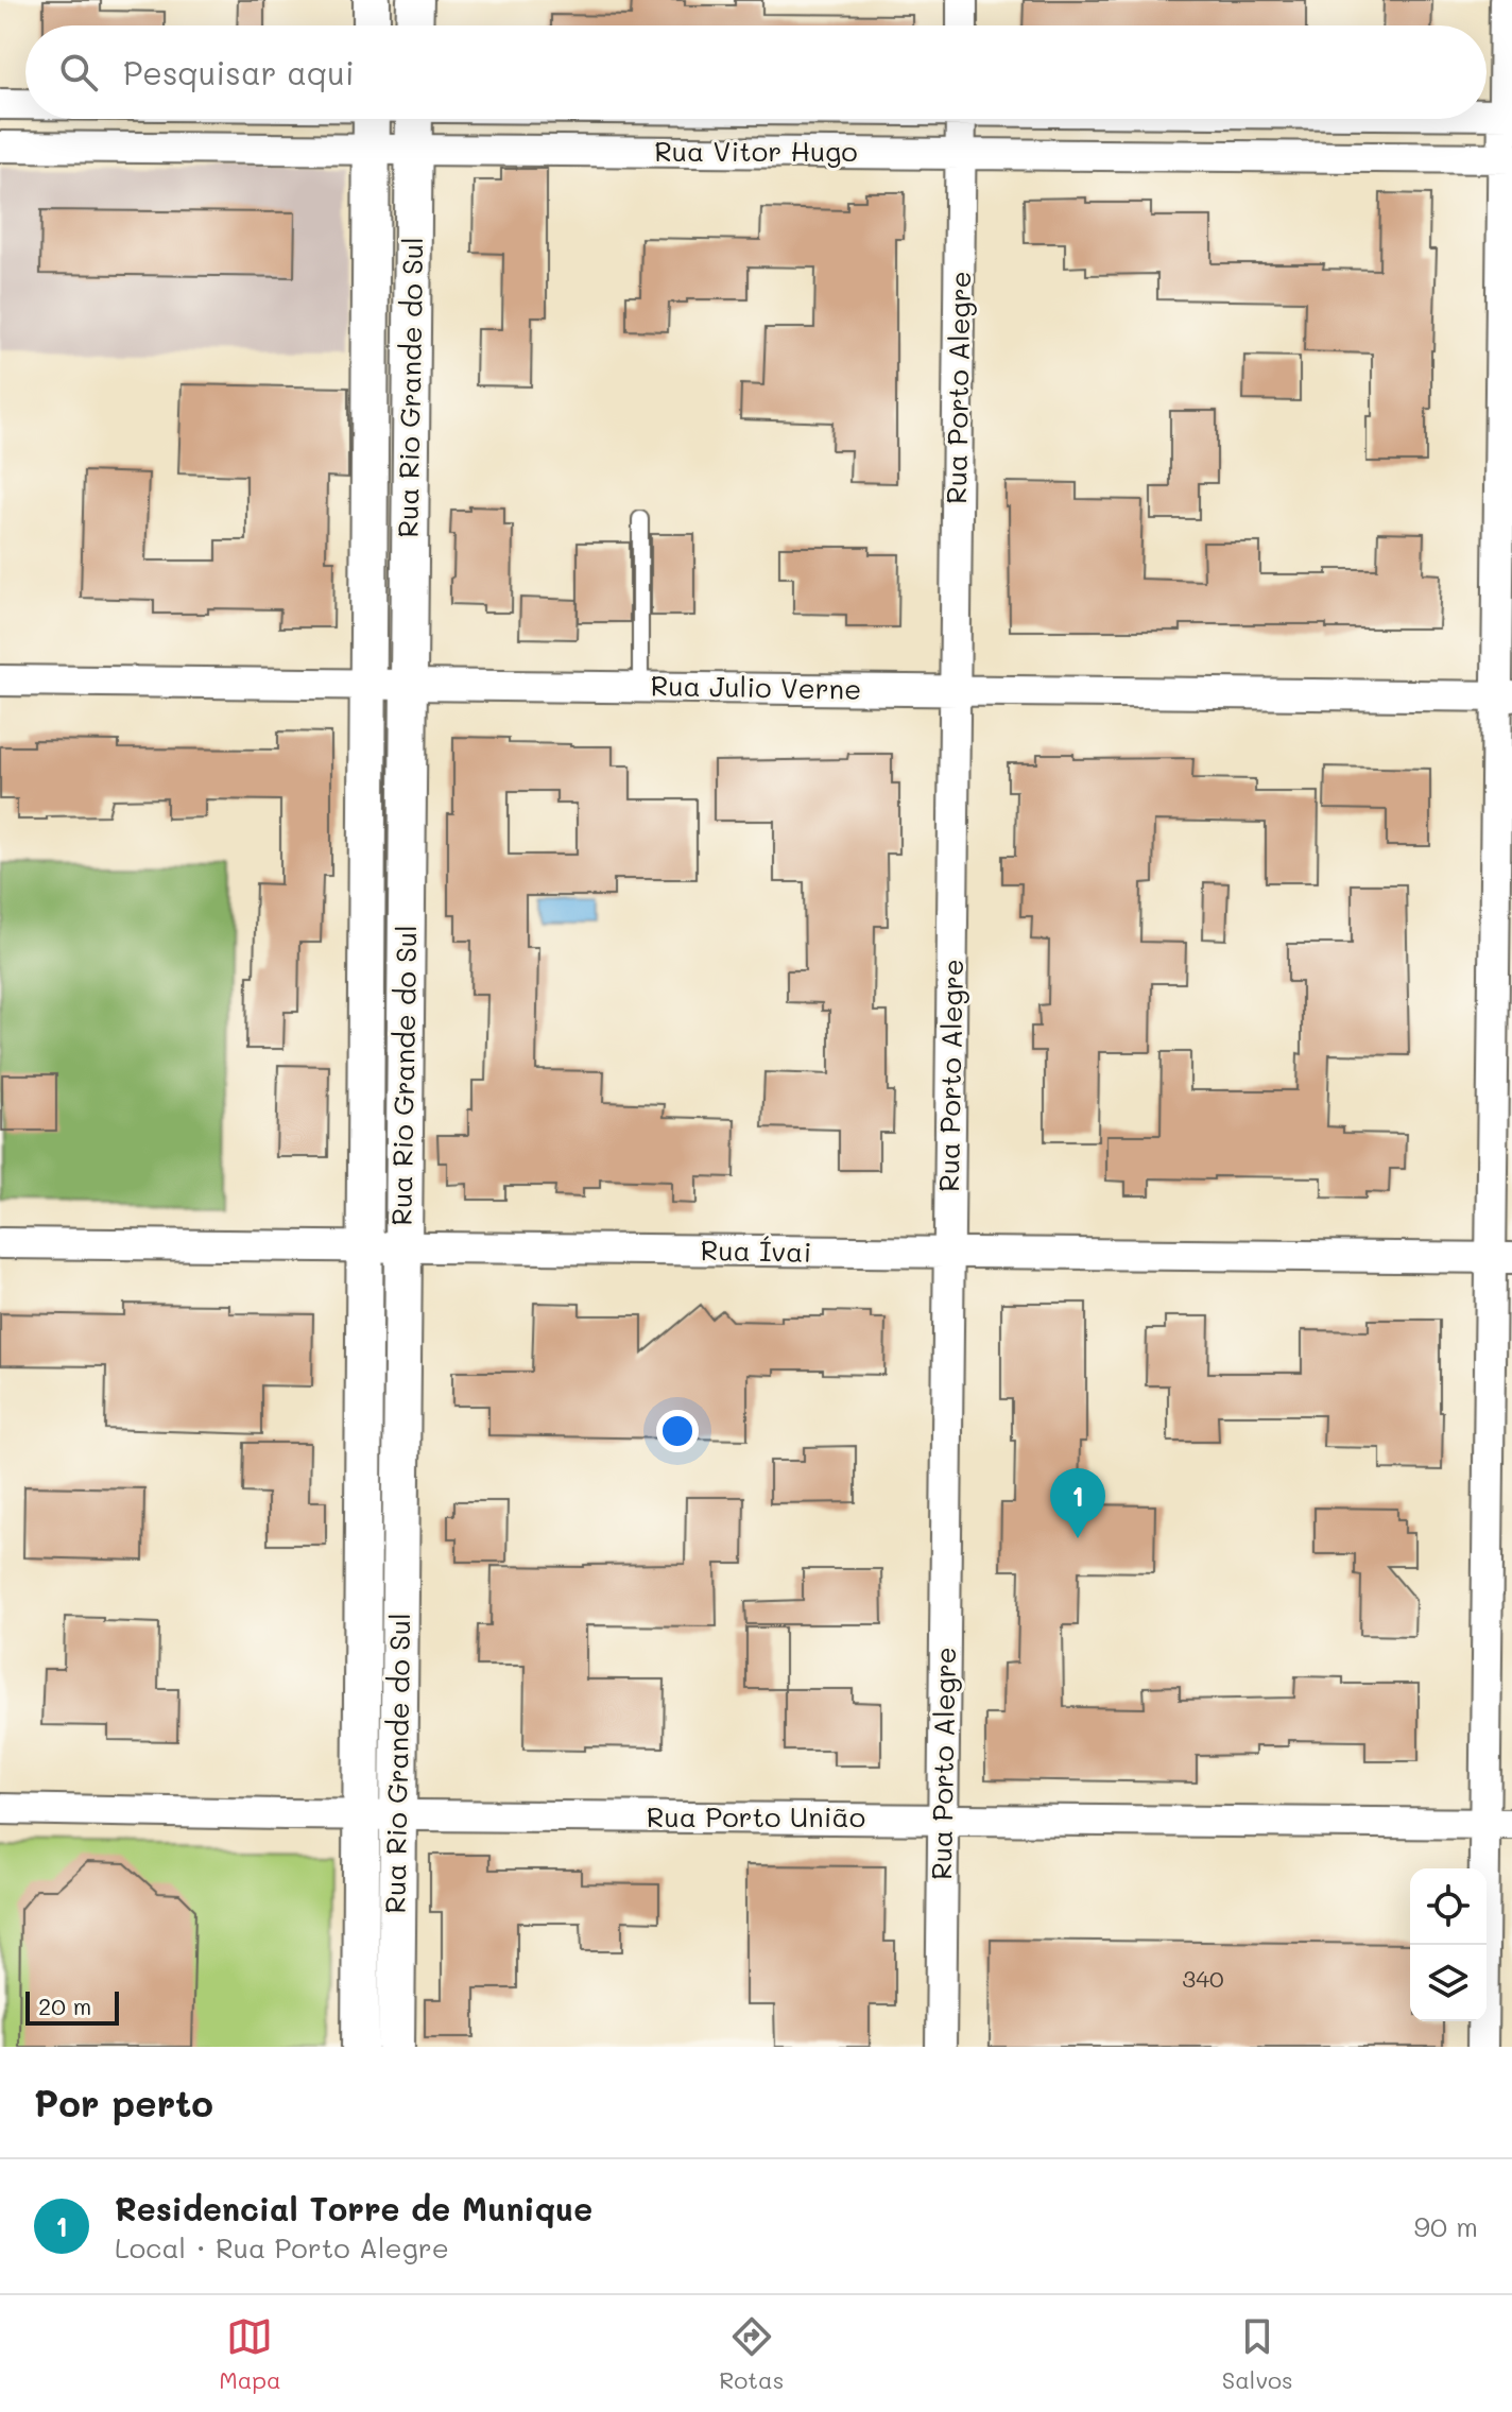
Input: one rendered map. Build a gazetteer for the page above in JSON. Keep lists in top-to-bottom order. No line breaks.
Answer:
{"streets":{"street":["Rua Vitor Hugo","Rua Rio Grande do Sul","Rua Porto Alegre","Rua Julio Verne","Rua Ívai","Rua Porto União"]},"crossings":[["Rua Vitor Hugo","Rua Rio Grande do Sul"],["Rua Vitor Hugo","Rua Porto Alegre"],["Rua Rio Grande do Sul","Rua Julio Verne"],["Rua Rio Grande do Sul","Rua Ívai"],["Rua Rio Grande do Sul","Rua Porto União"],["Rua Porto Alegre","Rua Julio Verne"],["Rua Porto Alegre","Rua Ívai"],["Rua Porto Alegre","Rua Porto União"]],"house_numbers":["340"],"scale_bar":"20 m","page":{"search":"Pesquisar aqui","pins":"1","scale":"20 m","heading":"Por perto","list":[{"mark":"1","name":"Residencial Torre de Munique","note":"Local · Rua Porto Alegre","value":"90 m"}],"nav":["Mapa","Rotas","Salvos"]}}
